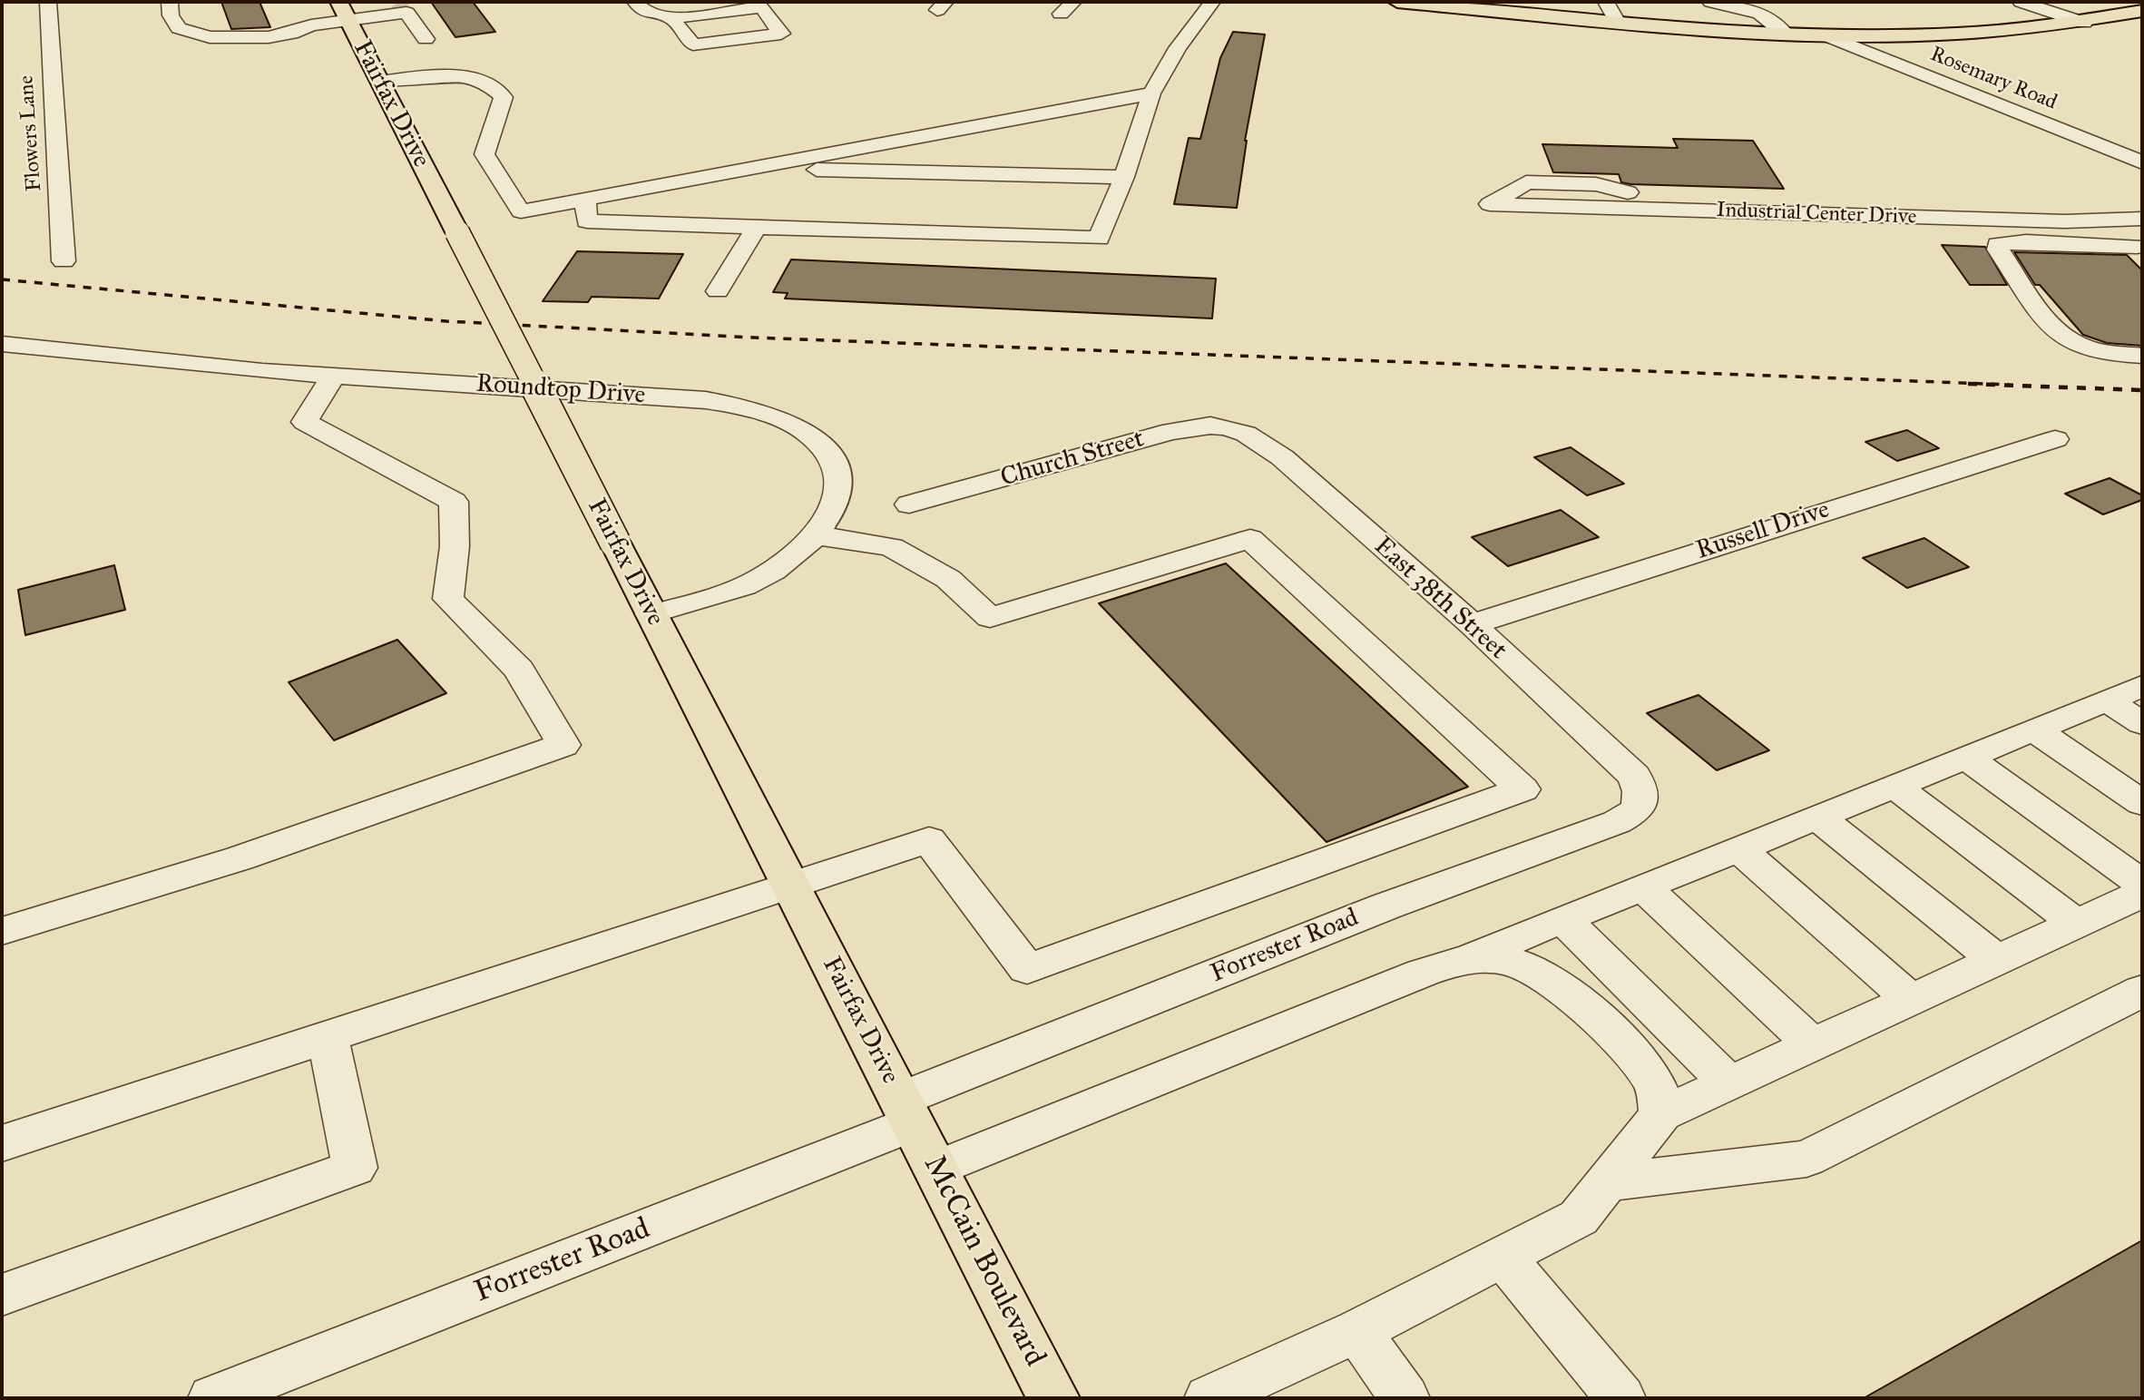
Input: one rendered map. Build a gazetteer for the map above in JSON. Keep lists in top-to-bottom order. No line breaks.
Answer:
{"streets":{"main road":["Fairfax Drive","McCain Boulevard"],"street":["Rosemary Road","Flowers Lane","Industrial Center Drive","Roundtop Drive","Church Street","Russell Drive","East 38th Street","Forrester Road"]},"crossings":[["Fairfax Drive","Roundtop Drive"],["Fairfax Drive","Forrester Road"],["Fairfax Drive","McCain Boulevard"],["Church Street","East 38th Street"],["Russell Drive","East 38th Street"],["East 38th Street","Forrester Road"],["Forrester Road","McCain Boulevard"]]}
